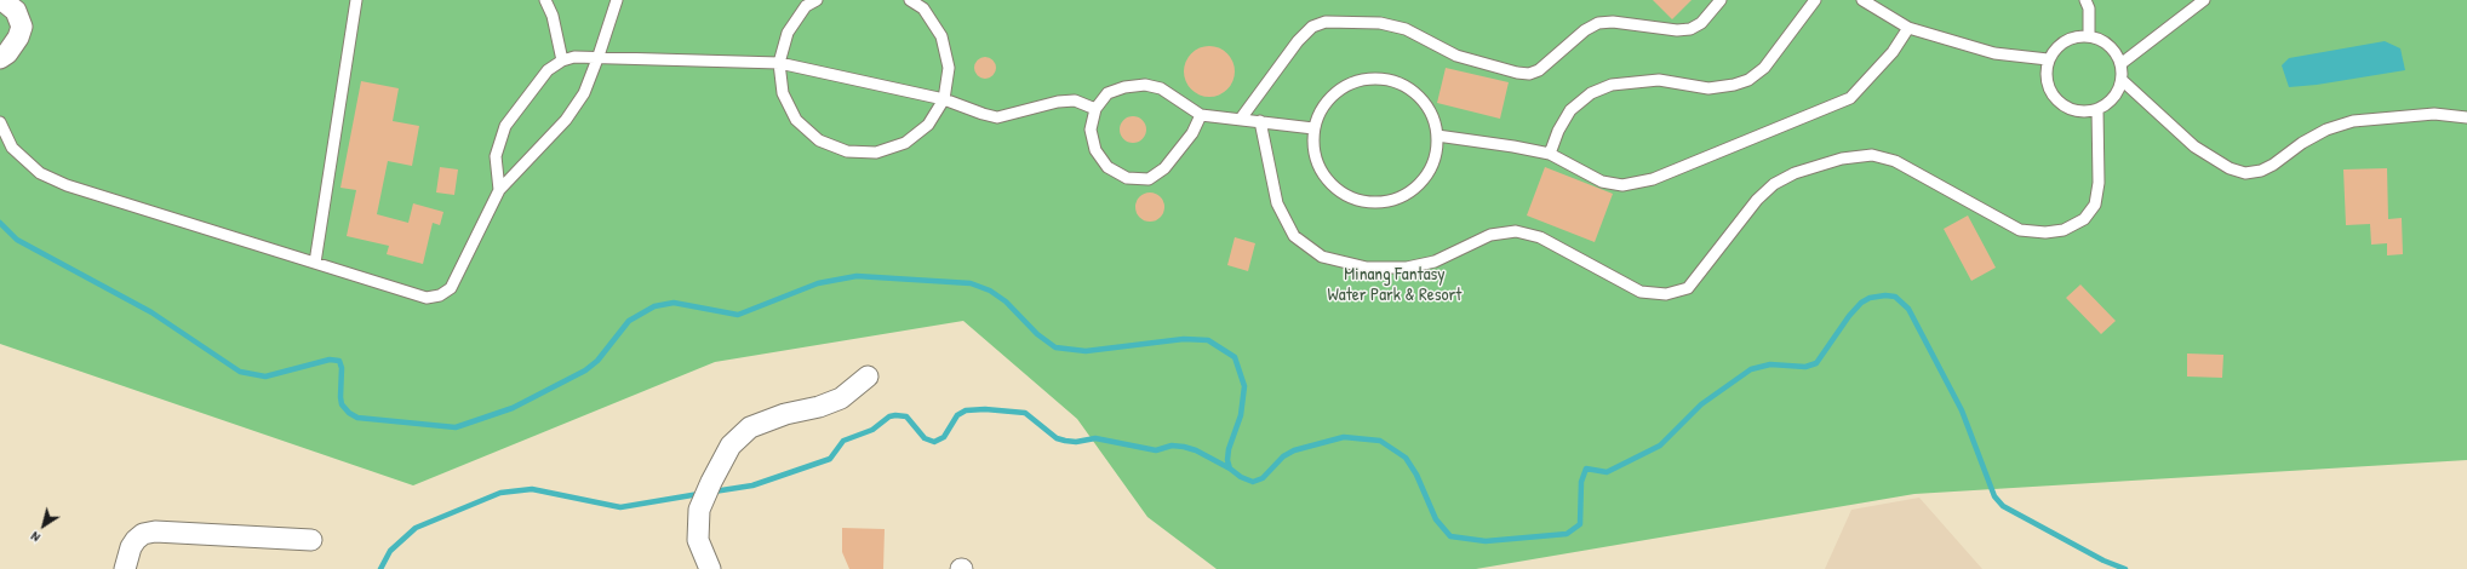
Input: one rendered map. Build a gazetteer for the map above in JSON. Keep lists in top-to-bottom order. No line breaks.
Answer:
{"parks":["Minang Fantasy Water Park & Resort"],"north":"bottom left"}
